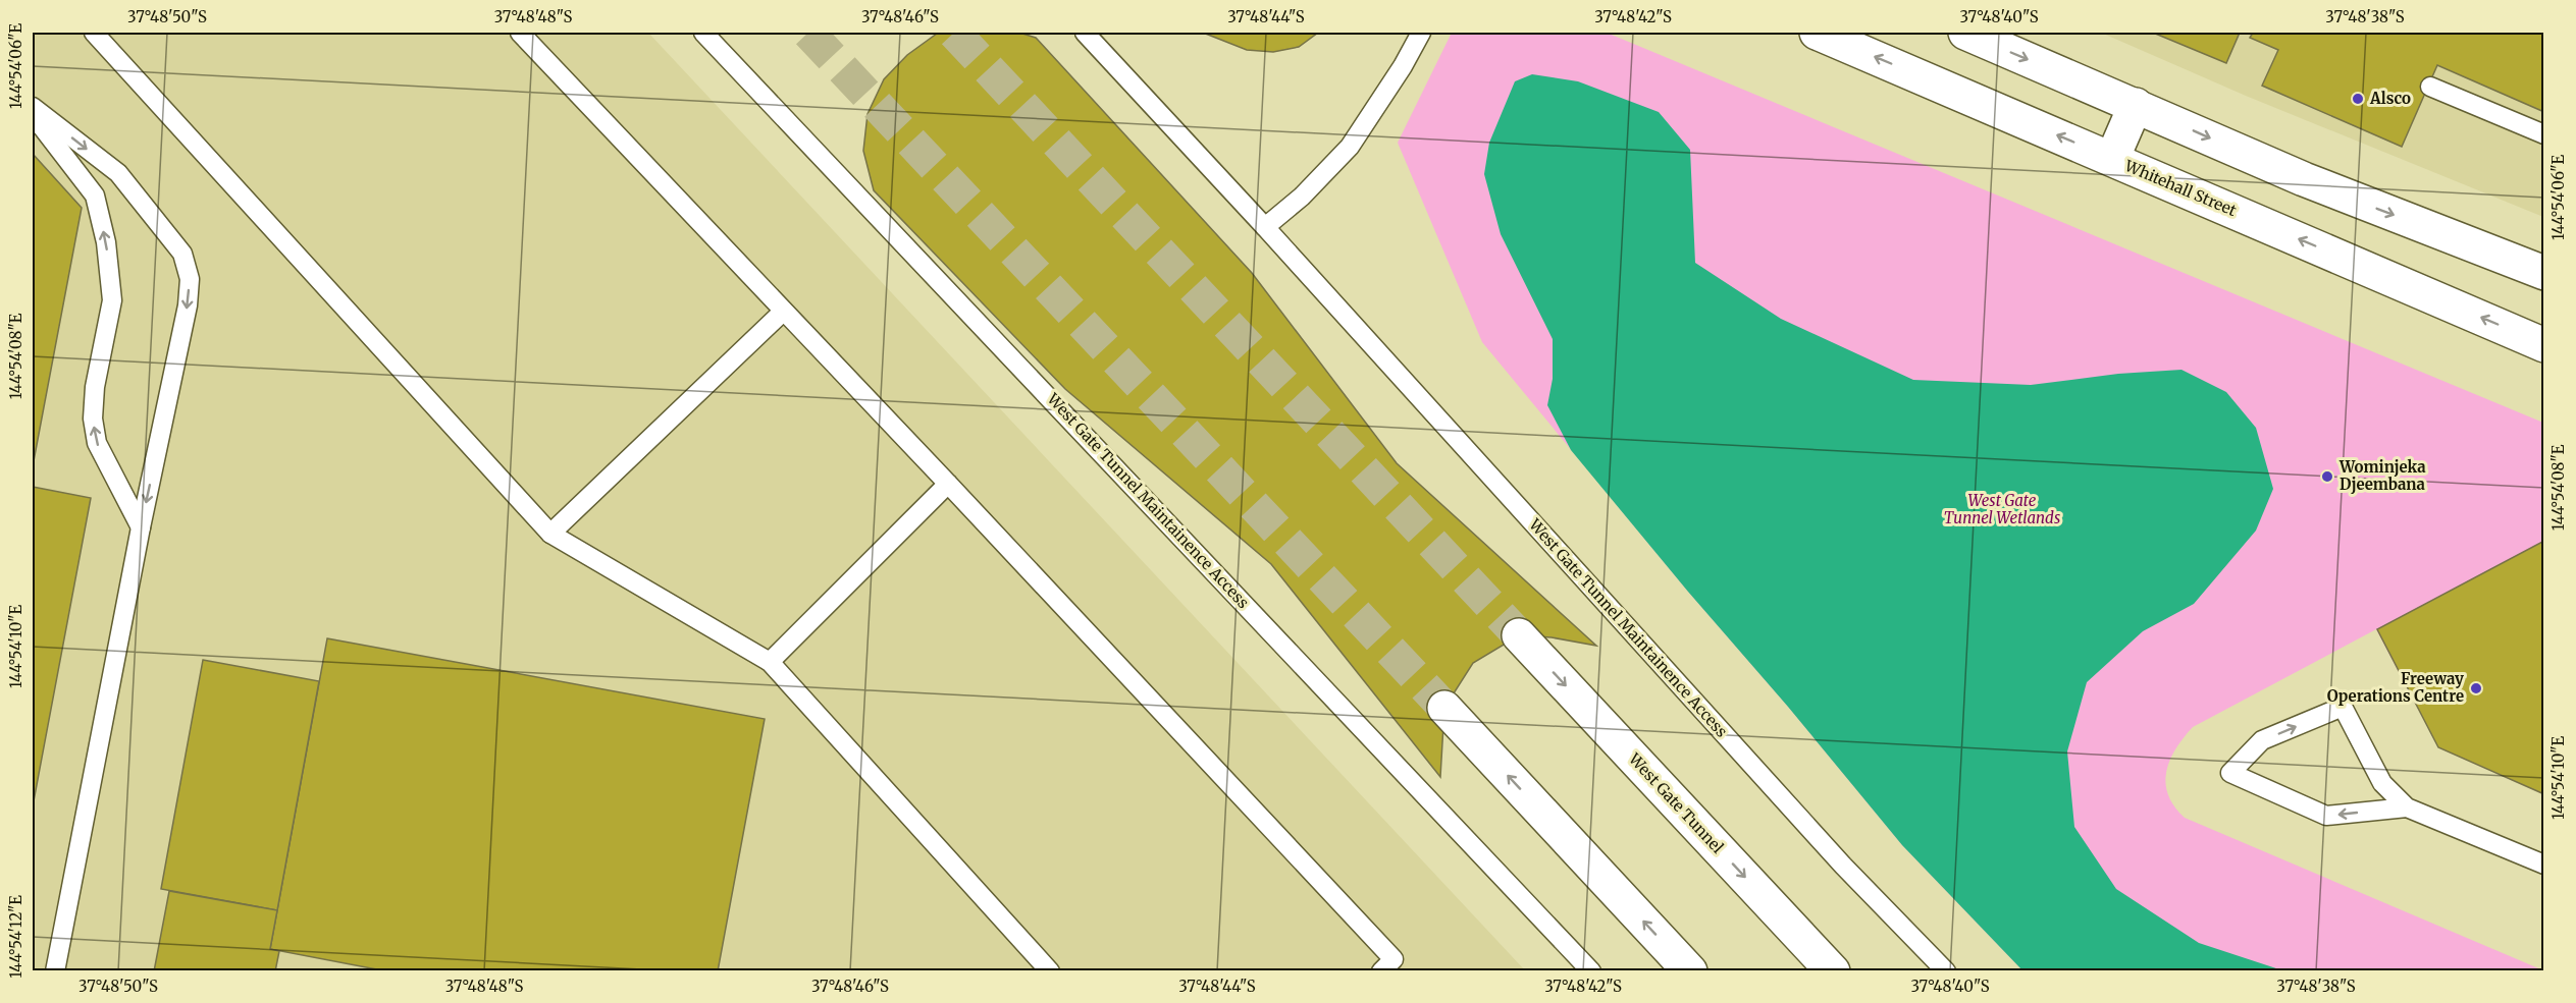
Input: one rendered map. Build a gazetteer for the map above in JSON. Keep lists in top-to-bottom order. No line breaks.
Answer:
{"streets":{"main road":["Whitehall Street","West Gate Tunnel"],"lane":["West Gate Tunnel Maintainence Access"]},"parks":["West Gate Tunnel Wetlands"],"places":["Alsco","Wominjeka Djeembana","Freeway Operations Centre"],"coordinates":["37°48'50\"S","37°48'48\"S","37°48'46\"S","37°48'44\"S","37°48'42\"S","37°48'40\"S","37°48'38\"S","144°54'06\"E","144°54'08\"E","144°54'10\"E","144°54'12\"E"]}
